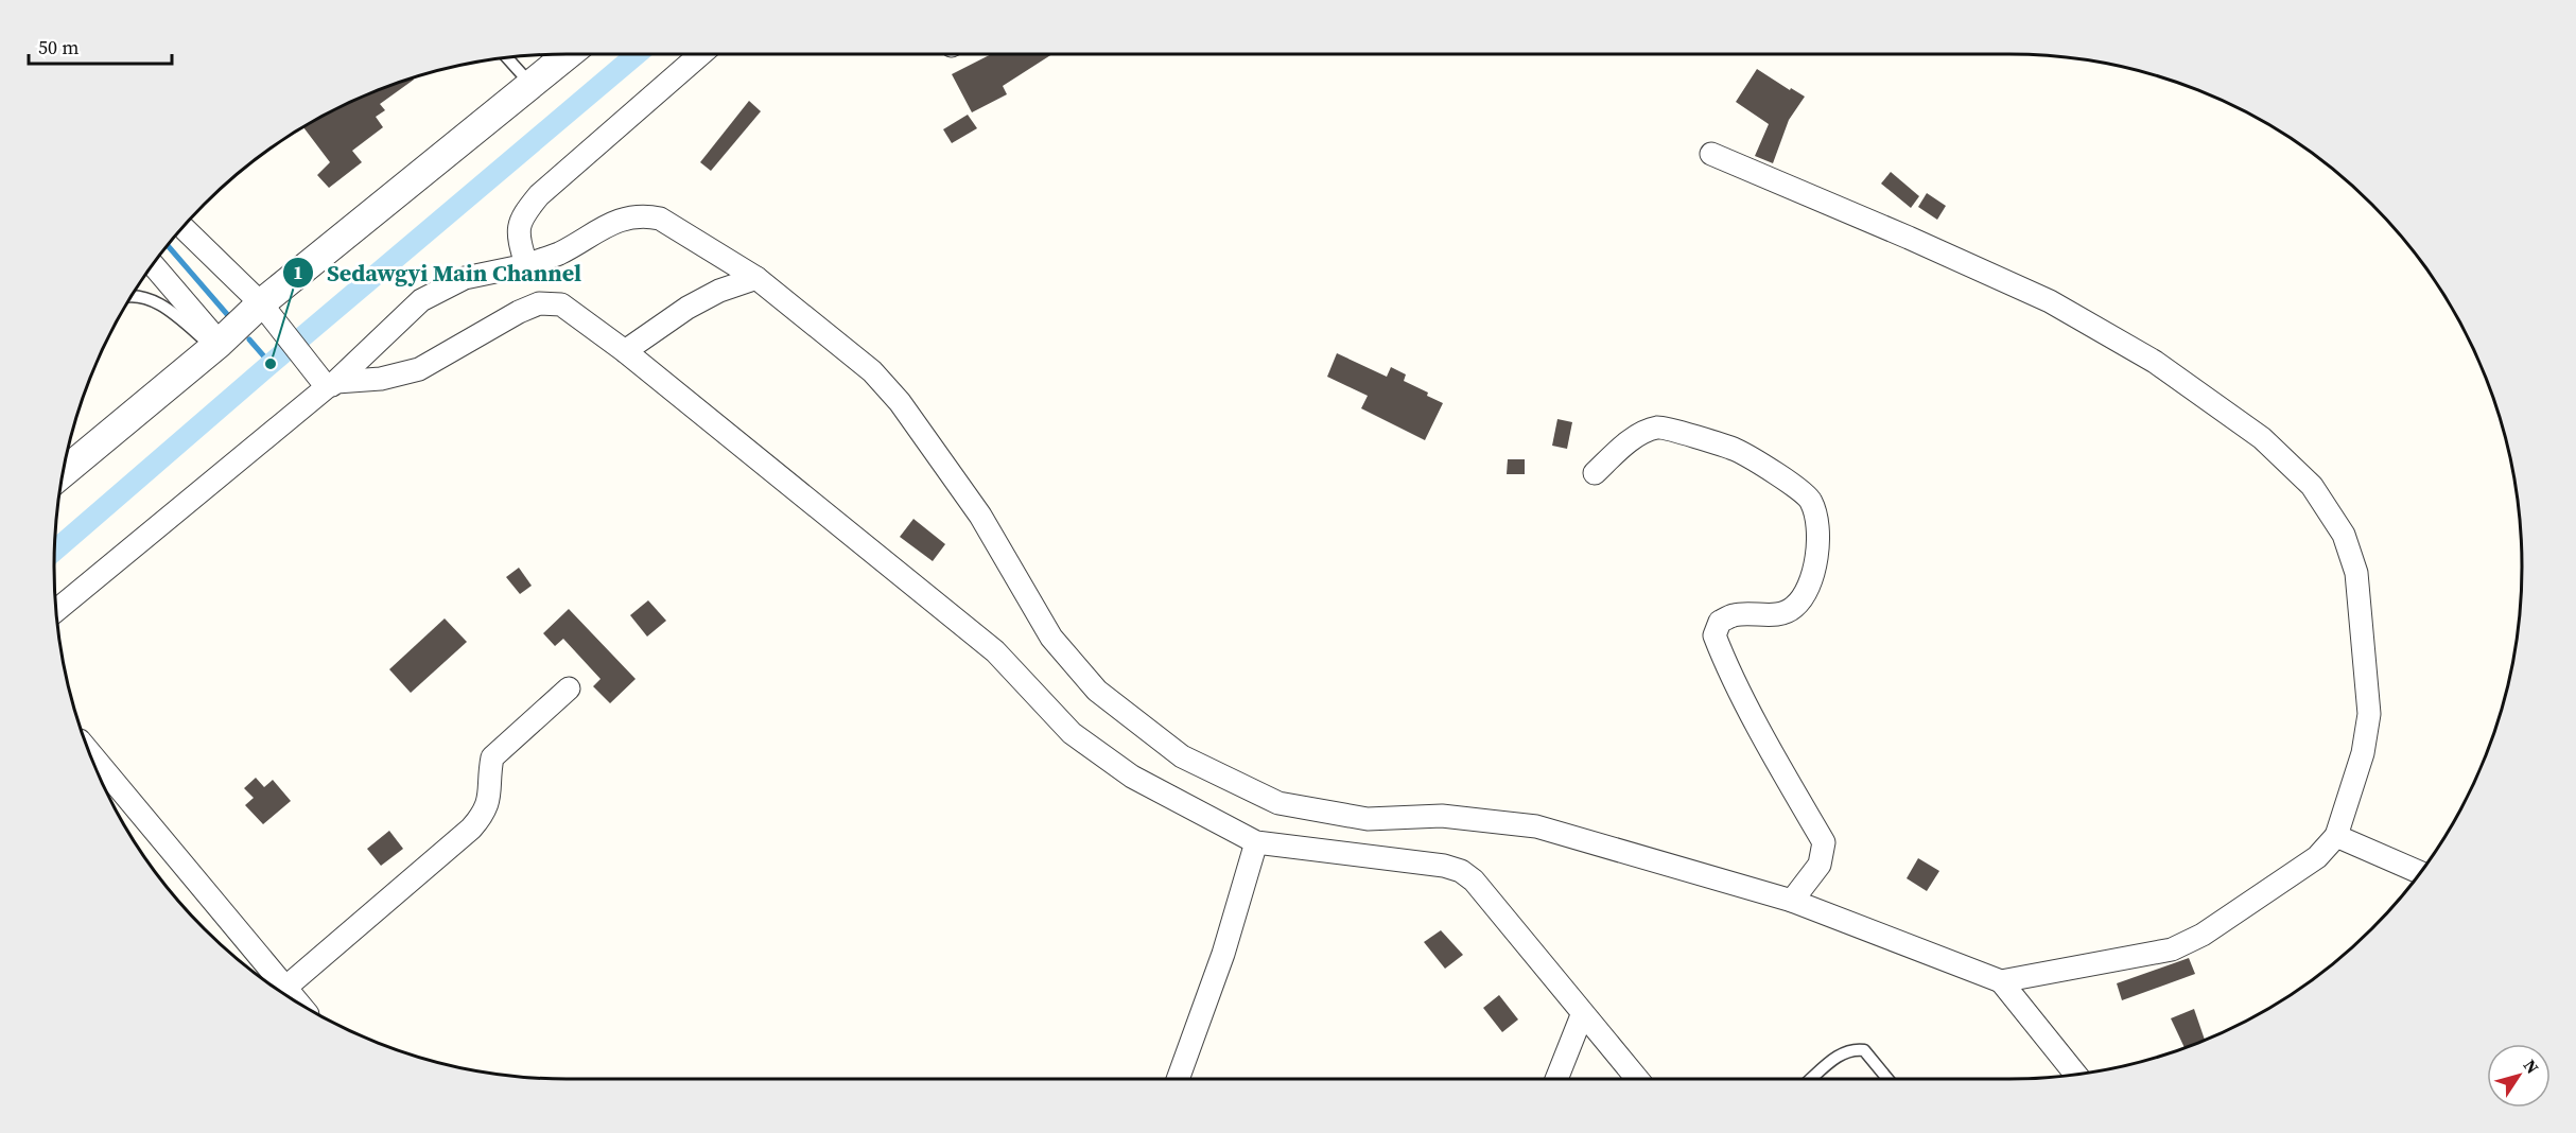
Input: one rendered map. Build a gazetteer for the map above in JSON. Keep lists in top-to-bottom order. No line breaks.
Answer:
{"places":["Sedawgyi Main Channel"],"scale_bar":"50 m","north":"top right"}
